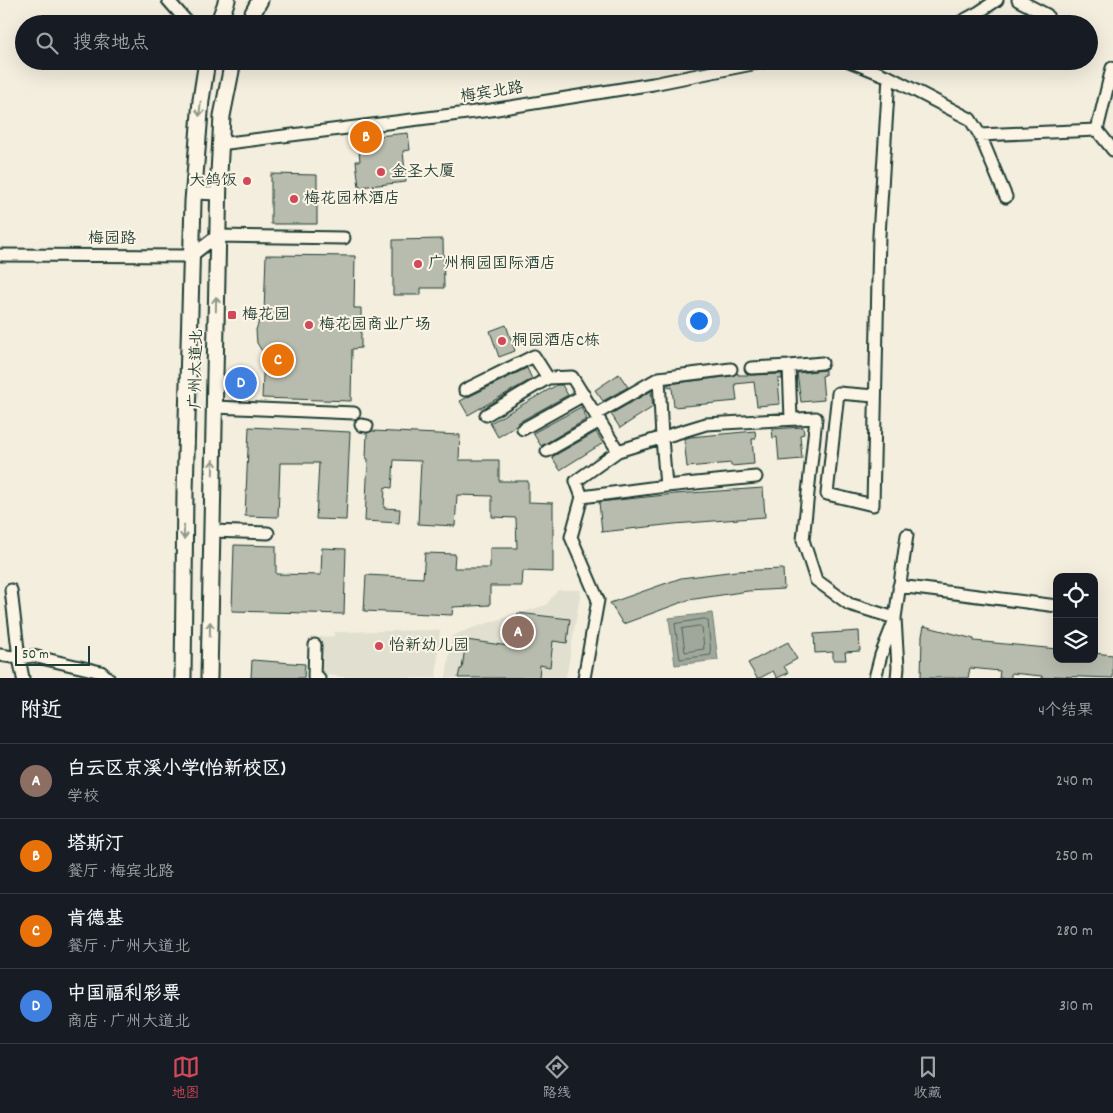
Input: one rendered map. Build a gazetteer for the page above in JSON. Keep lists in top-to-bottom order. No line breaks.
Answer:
{"streets":{"highway":["广州大道北"],"street":["梅宾北路","梅园路"]},"crossings":[["梅宾北路","广州大道北"],["梅园路","广州大道北"]],"places":{"other":["金圣大厦","大鸽饭","梅花园林酒店","广州桐园国际酒店","梅花园商业广场","桐园酒店C栋","怡新幼儿园"],"transit":["梅花园"]},"scale_bar":"50 m","page":{"search":"搜索地点","pins":["B","C","D","A"],"scale":"50 m","heading":["附近","4个结果"],"list":[{"mark":"A","name":"白云区京溪小学(怡新校区)","note":"学校","value":"240 m"},{"mark":"B","name":"塔斯汀","note":"餐厅 · 梅宾北路","value":"250 m"},{"mark":"C","name":"肯德基","note":"餐厅 · 广州大道北","value":"280 m"},{"mark":"D","name":"中国福利彩票","note":"商店 · 广州大道北","value":"310 m"}],"nav":["地图","路线","收藏"]}}
